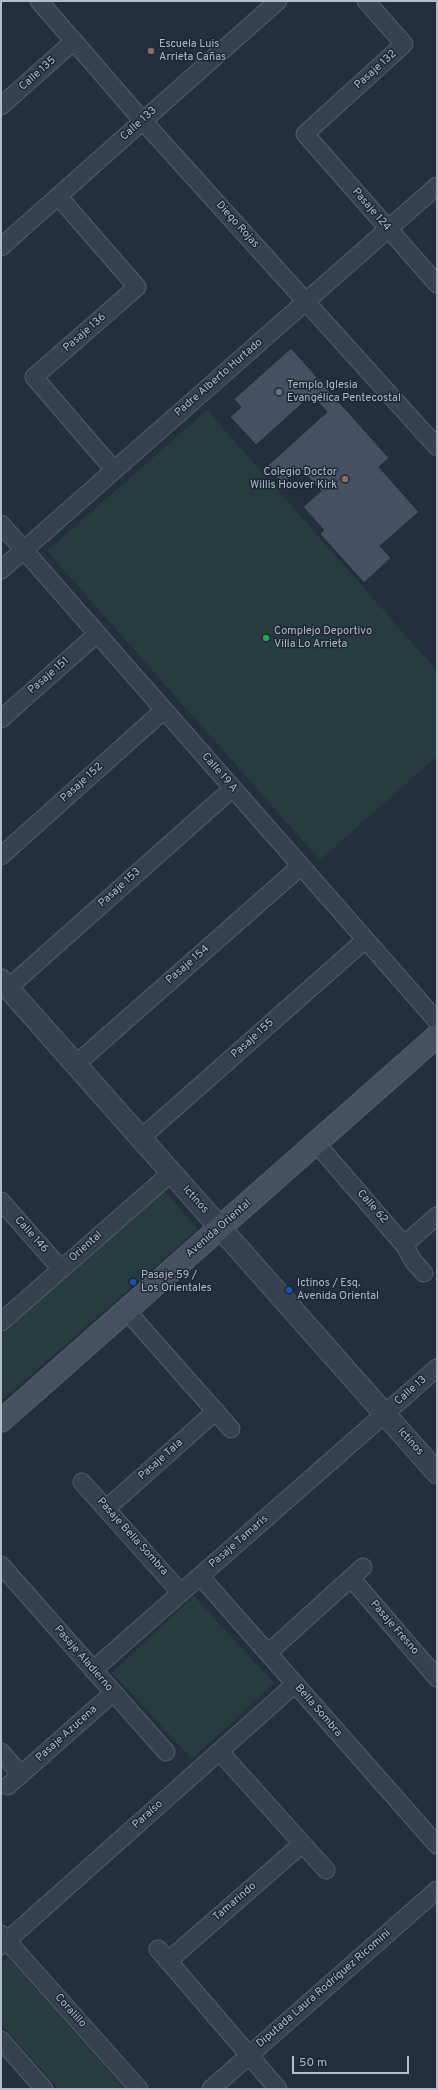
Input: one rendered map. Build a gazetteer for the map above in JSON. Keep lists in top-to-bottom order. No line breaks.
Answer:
{"streets":{"main road":["Avenida Oriental"],"street":["Pasaje 132","Calle 135","Calle 133","Pasaje 124","Diego Rojas","Pasaje 136","Padre Alberto Hurtado","Pasaje 151","Calle 19 A","Pasaje 152","Pasaje 153","Pasaje 154","Pasaje 155","Ictinos","Calle 62","Calle 146","Oriental","Calle 13","Pasaje Tala","Pasaje Bella Sombra","Pasaje Tamaris","Pasaje Fresno","Pasaje Aladierno","Bella Sombra","Pasaje Azucena","Paraíso","Tamarindo","Diputada Laura Rodríguez Ricomini","Coralillo"]},"crossings":[["Pasaje 132","Pasaje 124"],["Calle 135","Diego Rojas"],["Calle 133","Diego Rojas"],["Calle 133","Pasaje 136"],["Pasaje 124","Padre Alberto Hurtado"],["Diego Rojas","Padre Alberto Hurtado"],["Pasaje 136","Padre Alberto Hurtado"],["Padre Alberto Hurtado","Calle 19 A"],["Pasaje 151","Calle 19 A"],["Calle 19 A","Pasaje 152"],["Calle 19 A","Pasaje 153"],["Calle 19 A","Pasaje 154"],["Calle 19 A","Pasaje 155"],["Pasaje 153","Ictinos"],["Pasaje 154","Ictinos"],["Pasaje 155","Ictinos"],["Ictinos","Avenida Oriental"],["Ictinos","Oriental"],["Ictinos","Calle 13"],["Ictinos","Pasaje Tamaris"],["Calle 62","Avenida Oriental"],["Calle 146","Oriental"],["Calle 13","Pasaje Tamaris"],["Pasaje Tala","Pasaje Bella Sombra"],["Pasaje Bella Sombra","Pasaje Tamaris"],["Pasaje Tamaris","Pasaje Aladierno"],["Pasaje Tamaris","Bella Sombra"],["Pasaje Fresno","Bella Sombra"],["Pasaje Aladierno","Pasaje Azucena"],["Bella Sombra","Paraíso"],["Paraíso","Coralillo"],["Tamarindo","Diputada Laura Rodríguez Ricomini"]],"places":["Escuela Luis Arrieta Cañas","Templo Iglesia Evangélica Pentecostal","Colegio Doctor Willis Hoover Kirk","Complejo Deportivo Villa Lo Arrieta","Pasaje 59 / Los Orientales","Ictinos / Esq. Avenida Oriental"],"scale_bar":"50 m"}
